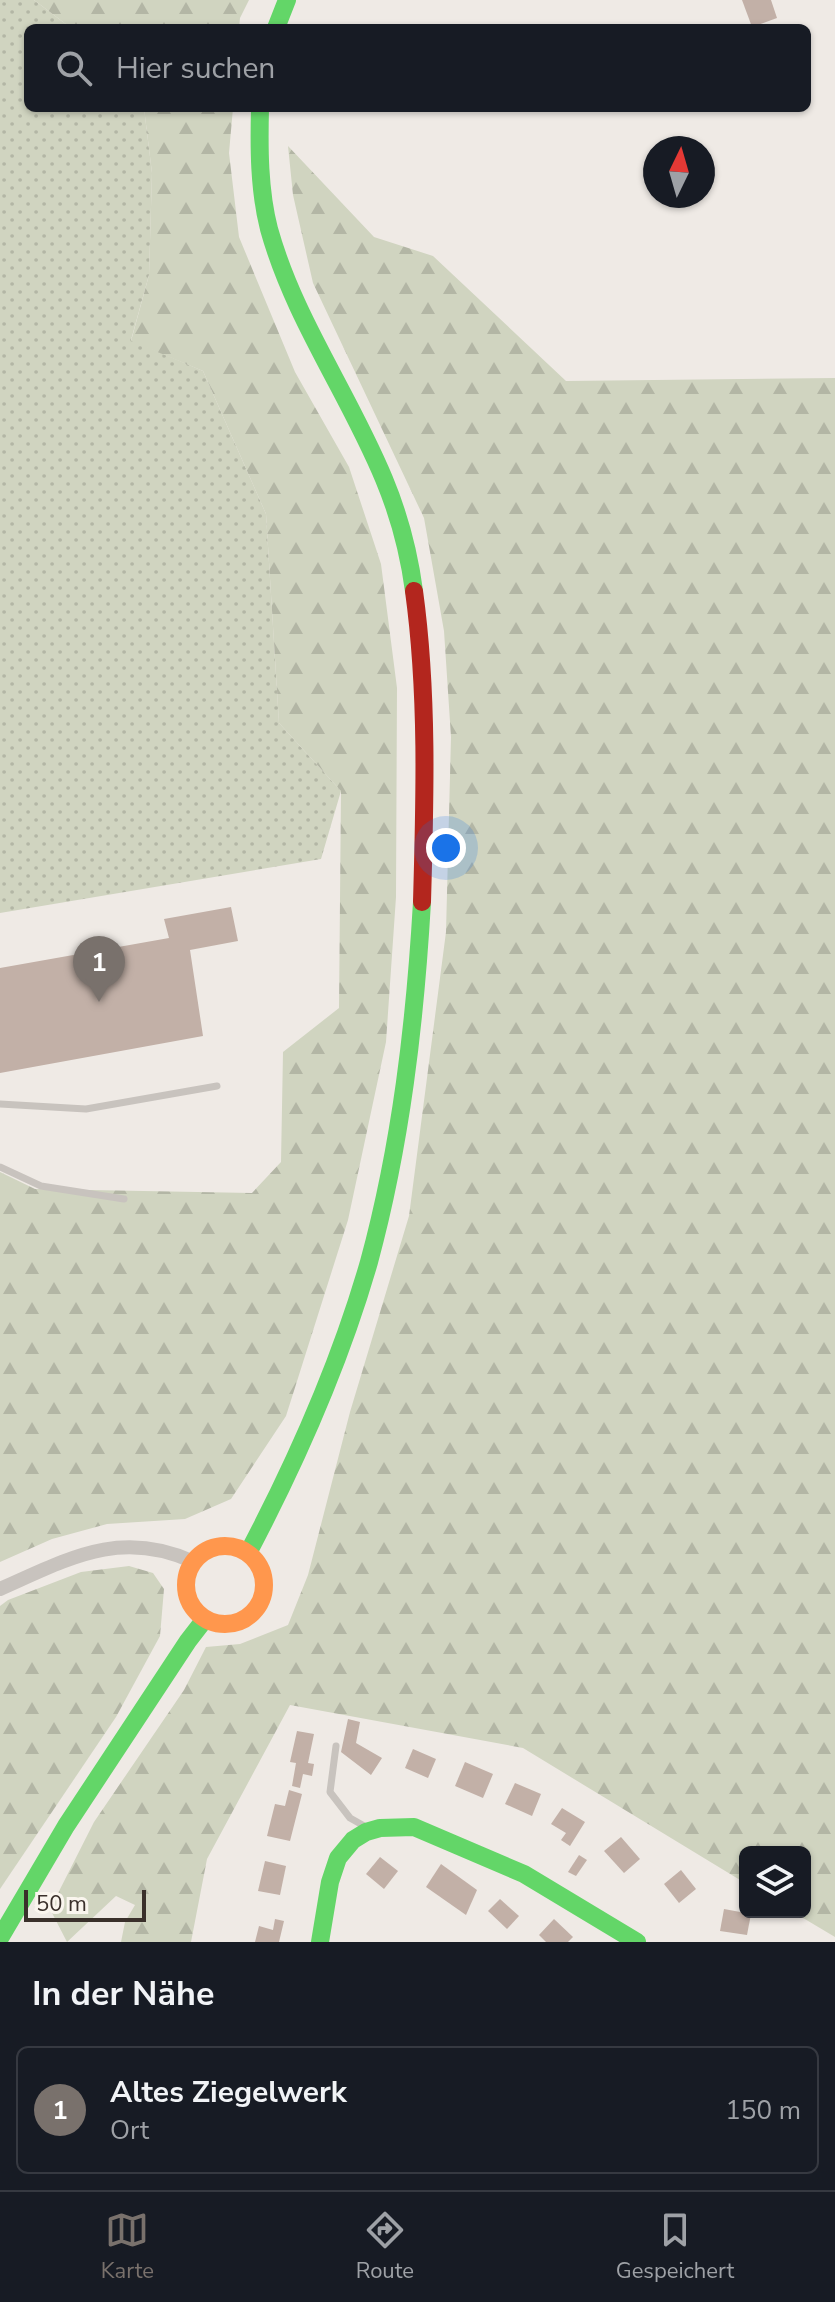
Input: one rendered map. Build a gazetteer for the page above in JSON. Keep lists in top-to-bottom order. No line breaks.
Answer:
{"scale_bar":"50 m","north":"top","page":{"search":"Hier suchen","pins":"1","scale":"50 m","heading":"In der Nähe","list":[{"mark":"1","name":"Altes Ziegelwerk","note":"Ort","value":"150 m"}],"nav":["Karte","Route","Gespeichert"]}}
